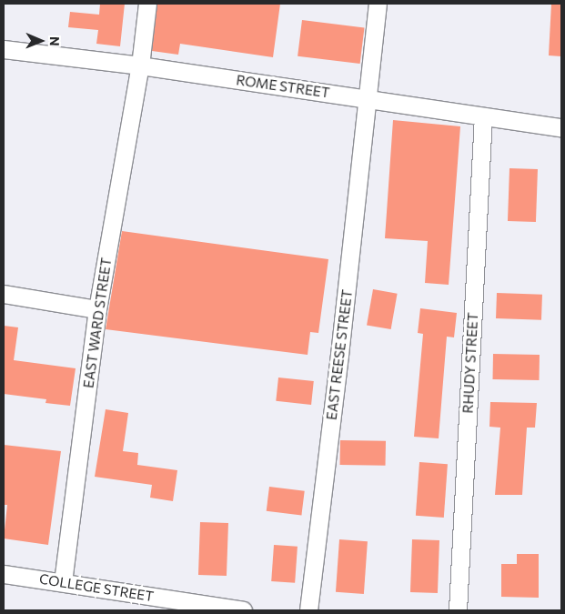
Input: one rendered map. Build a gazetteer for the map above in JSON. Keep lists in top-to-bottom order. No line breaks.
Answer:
{"streets":{"street":["ROME STREET","EAST WARD STREET","EAST REESE STREET","RHUDY STREET","COLLEGE STREET"]},"crossings":[["ROME STREET","EAST WARD STREET"],["ROME STREET","EAST REESE STREET"],["ROME STREET","RHUDY STREET"],["EAST WARD STREET","COLLEGE STREET"]],"north":"right"}
